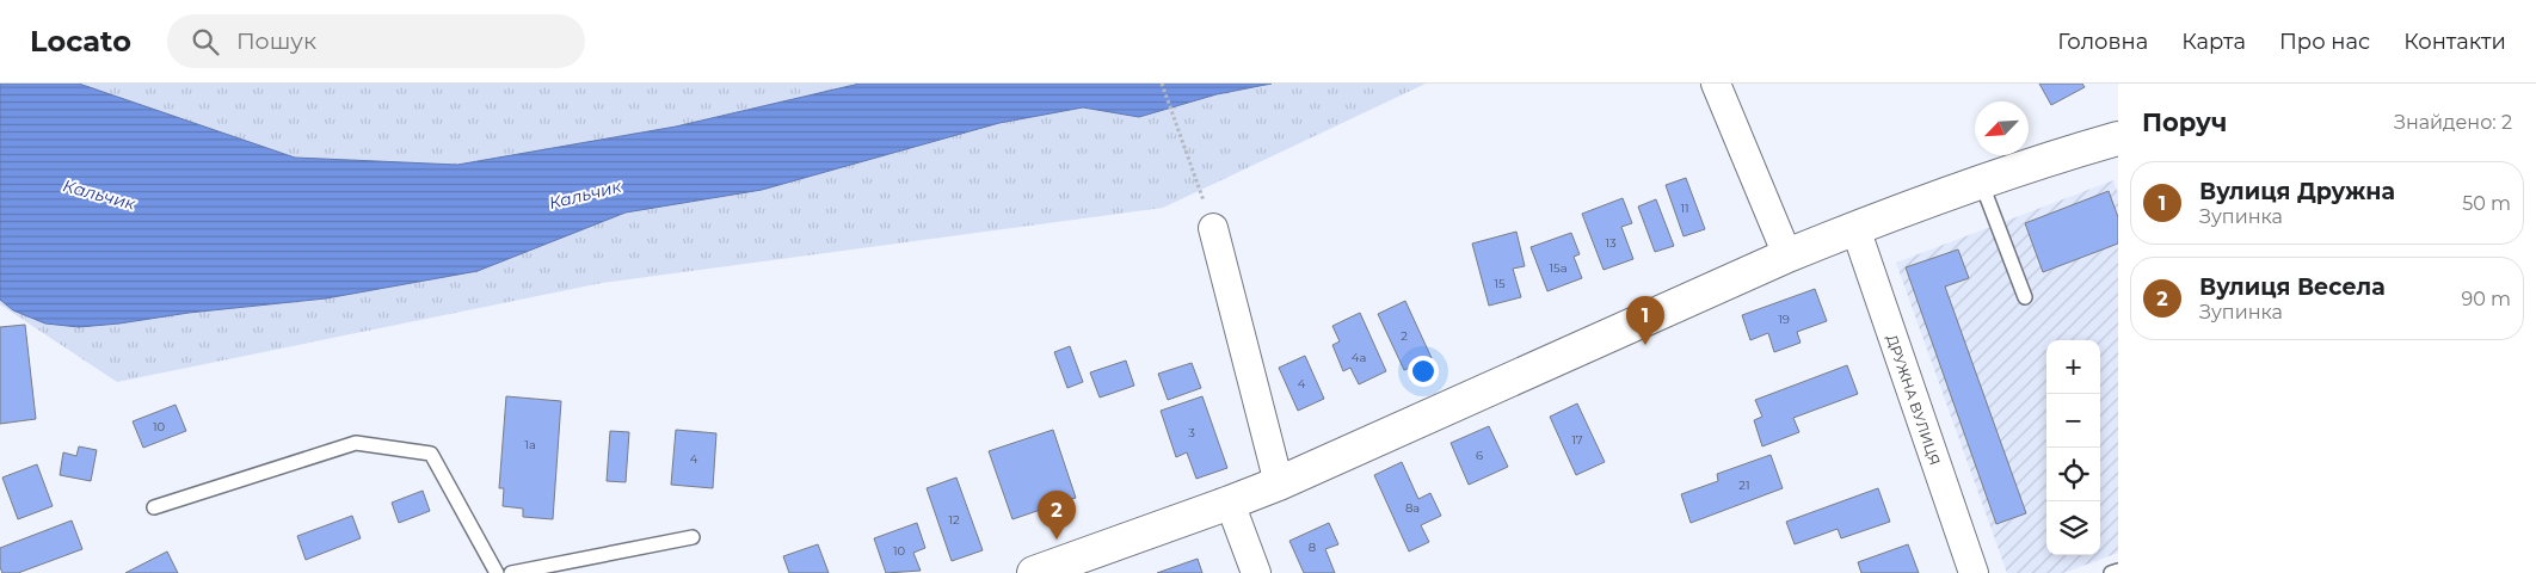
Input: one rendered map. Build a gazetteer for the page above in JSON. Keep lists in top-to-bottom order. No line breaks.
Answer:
{"streets":{"street":["ДРУЖНА ВУЛИЦЯ"]},"water":["Кальчик"],"house_numbers":["11","13","15а","15","19","2","4а","4","10","3","17","1а","6","4","21","8а","12","8","10"],"north":"bottom left","page":{"header":"Locato","search":"Пошук","nav":["Головна","Карта","Про нас","Контакти"],"heading":["Поруч","Знайдено: 2"],"list":[{"mark":"1","name":"Вулиця Дружна","note":"Зупинка","value":"50 m"},{"mark":"2","name":"Вулиця Весела","note":"Зупинка","value":"90 m"}],"pins":["1","2"],"map_buttons":["+","−"]}}
